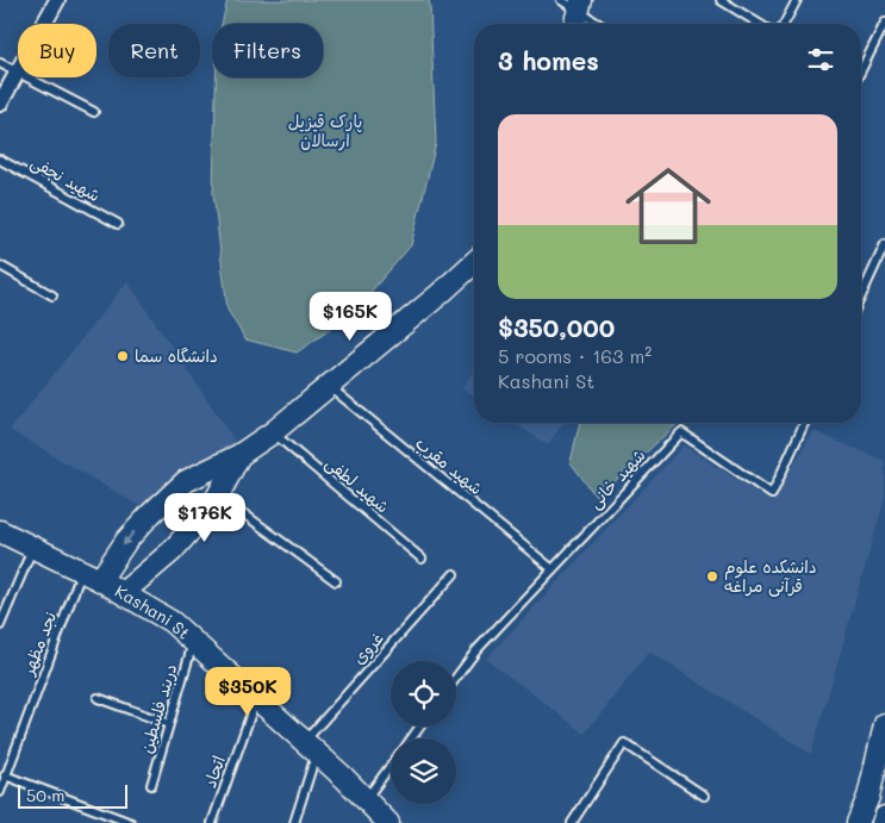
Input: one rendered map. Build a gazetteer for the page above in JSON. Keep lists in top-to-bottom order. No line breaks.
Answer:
{"streets":{"street":["Kashani St"],"lane":["شهید نجفی","شهید مقرب","شهید خانی","شهید لطفی","نجد مظهر","غروی","دربند فلسطین","اتحاد"]},"crossings":[["شهید مقرب","شهید خانی"],["Kashani St","نجد مظهر"],["Kashani St","غروی"],["Kashani St","دربند فلسطین"],["Kashani St","اتحاد"]],"parks":["پارک قیزیل ارسالان"],"places":["دانشگاه سما","دانشکده علوم قرآنی مراغه"],"scale_bar":"50 m","page":{"chip":["Buy","Rent","Filters"],"heading":"3 homes","list":[{"name":"$350,000","note":"5 rooms · 163 m² · Kashani St"}],"price":["$165K","$176K","$350K"],"scale":"50 m"}}
